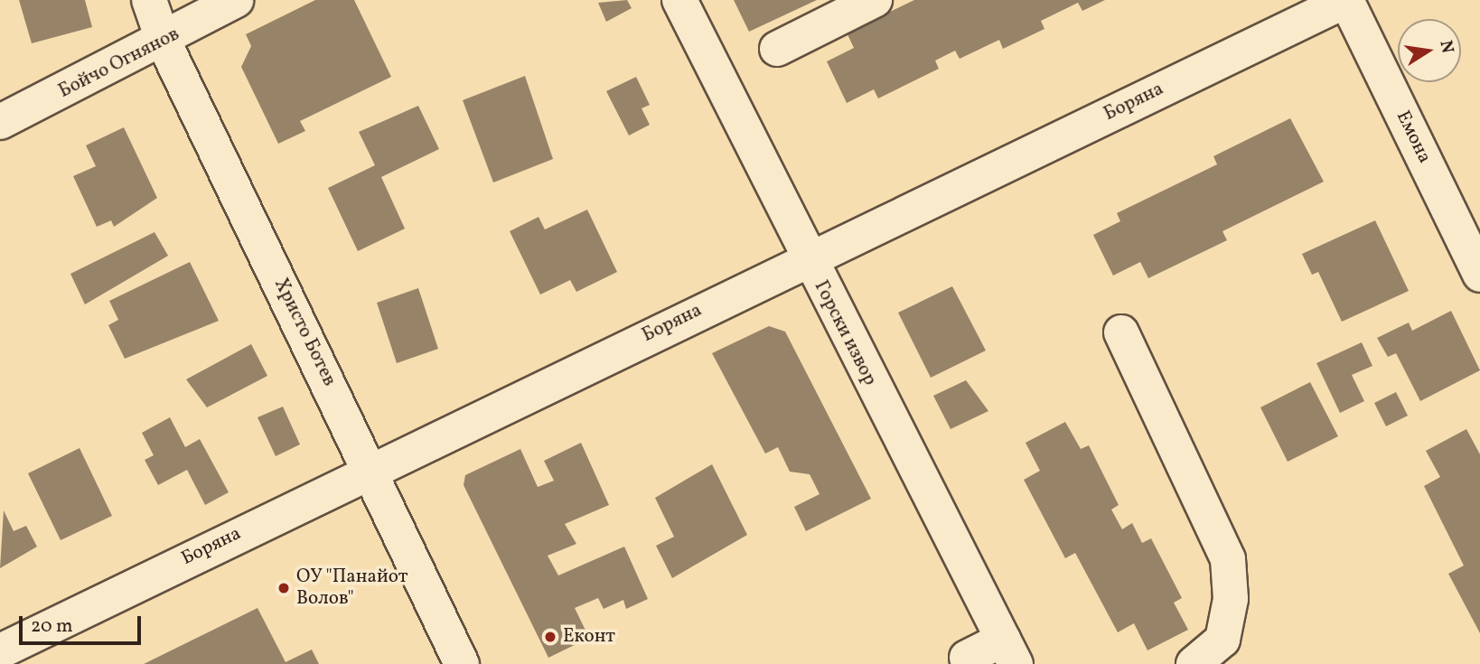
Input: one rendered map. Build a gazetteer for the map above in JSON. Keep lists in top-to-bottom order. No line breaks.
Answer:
{"streets":{"street":["Бойчо Огнянов","Боряна","Емона","Христо Ботев","Горски извор"]},"crossings":[["Бойчо Огнянов","Христо Ботев"],["Боряна","Емона"],["Боряна","Христо Ботев"],["Боряна","Горски извор"]],"places":["ОУ \"Панайот Волов\"","Еконт"],"scale_bar":"20 m","north":"right"}
